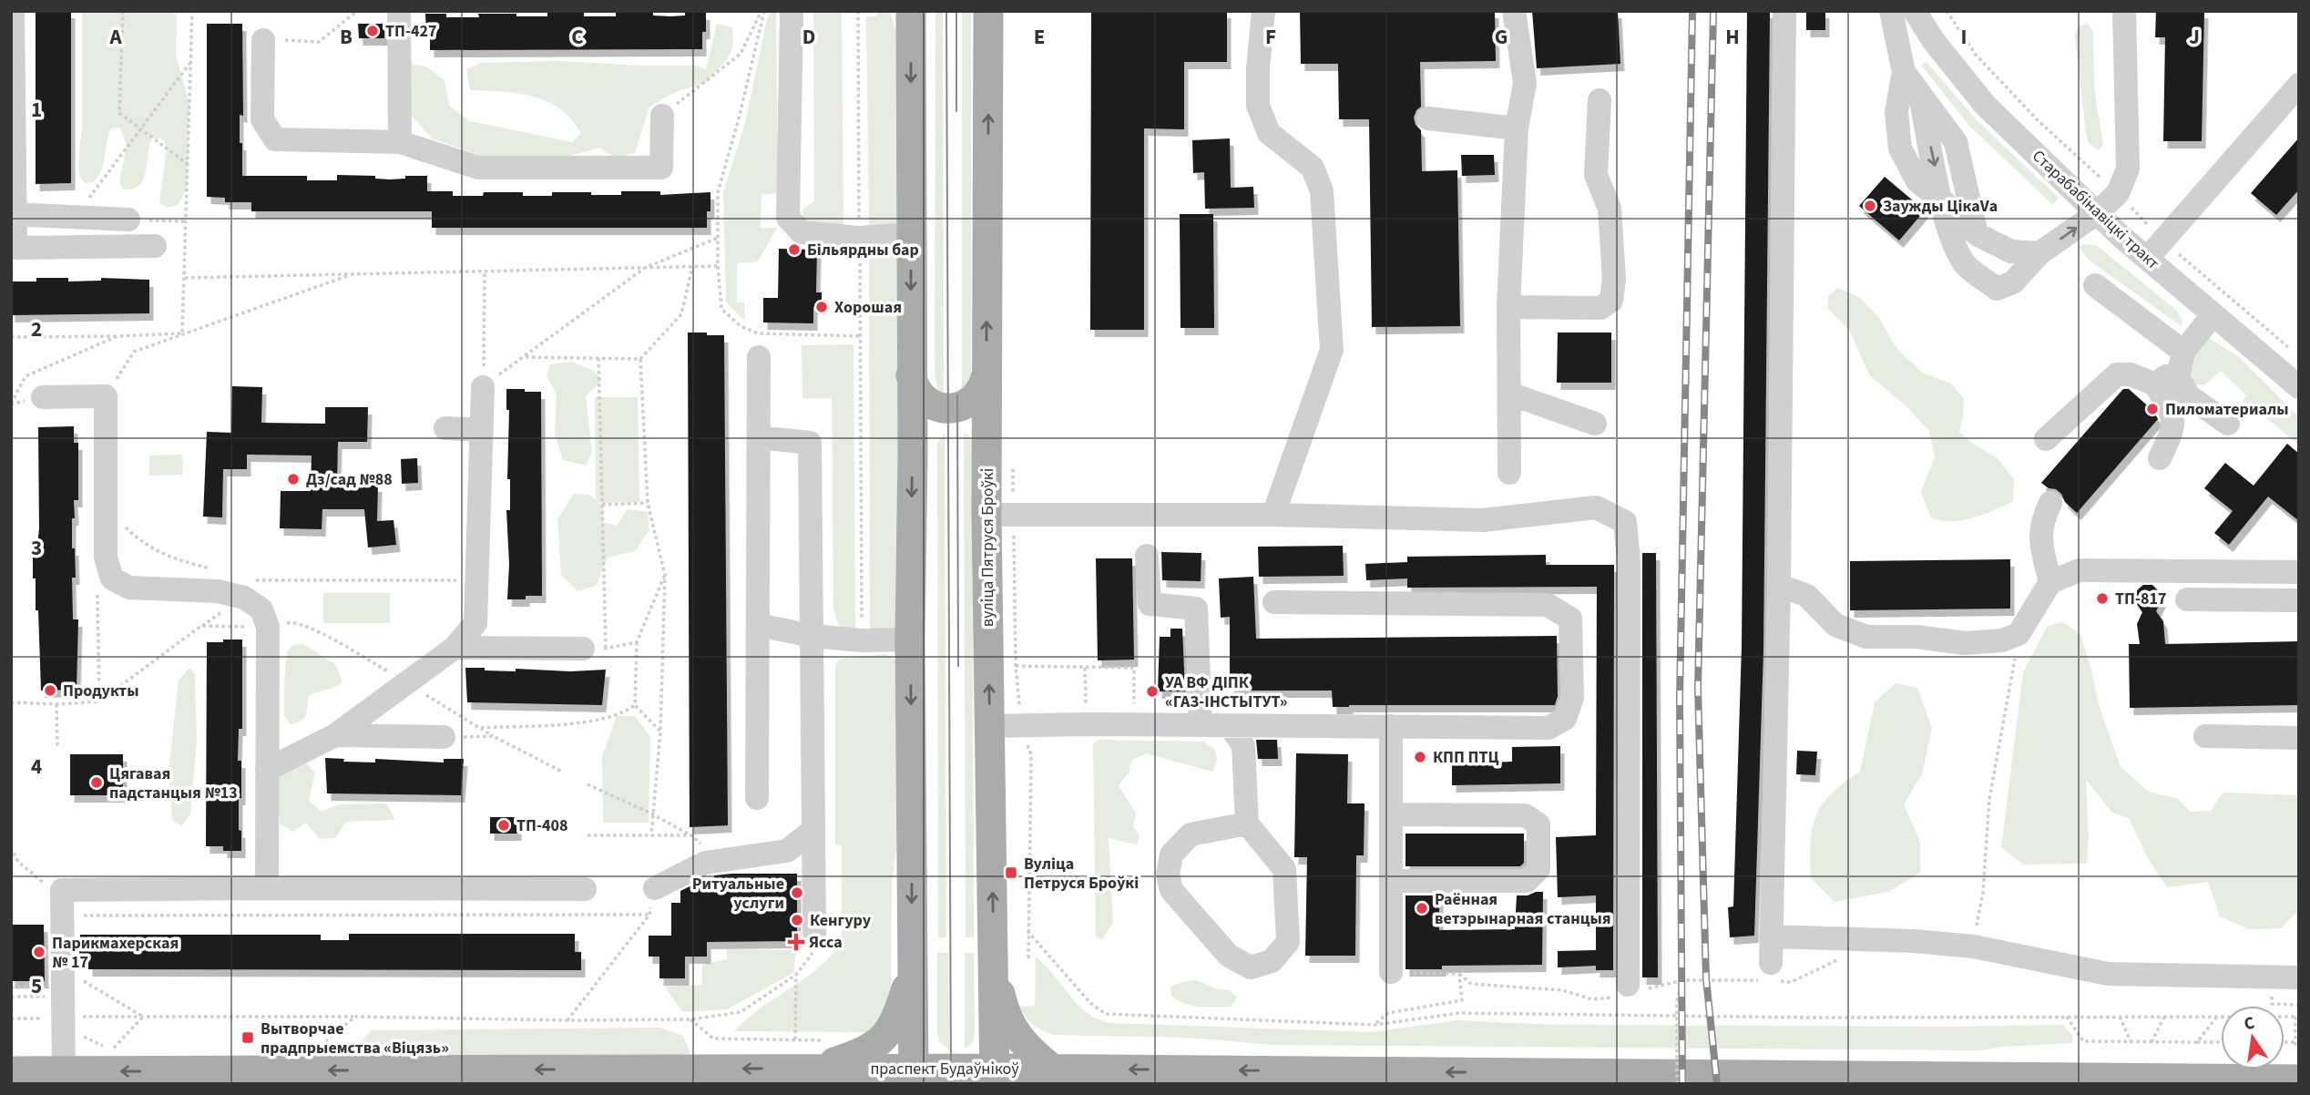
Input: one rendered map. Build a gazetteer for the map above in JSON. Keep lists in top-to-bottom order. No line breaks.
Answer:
{"streets":{"main road":["вуліца Пятруся Броўкі","праспект Будаўнікоў"],"street":["Старабабінавіцкі тракт"]},"crossings":[["вуліца Пятруся Броўкі","праспект Будаўнікоў"]],"one_way":["праспект Будаўнікоў"],"places":{"other":["ТП-427","Заужды ЦікаVа","Більярдны бар","Хорошая","Пиломатериалы","Дз/сад №88","ТП-817","Продукты","УА ВФ ДІПК «ГАЗ-ІНСТЫТУТ»","КПП ПТЦ","Цягавая падстанцыя №13","ТП-408","Ритуальные услуги","Раённая ветэрынарная станцыя","Кенгуру","Парикмахерская № 17"],"transit":["Вуліца Петруся Броўкі","Вытворчае прадпрыемства «Віцязь»"],"health":["Ясса"]},"north":"top","grid":{"columns":["A","B","C","D","E","F","G","H","I","J"],"rows":["1","2","3","4","5"]}}
